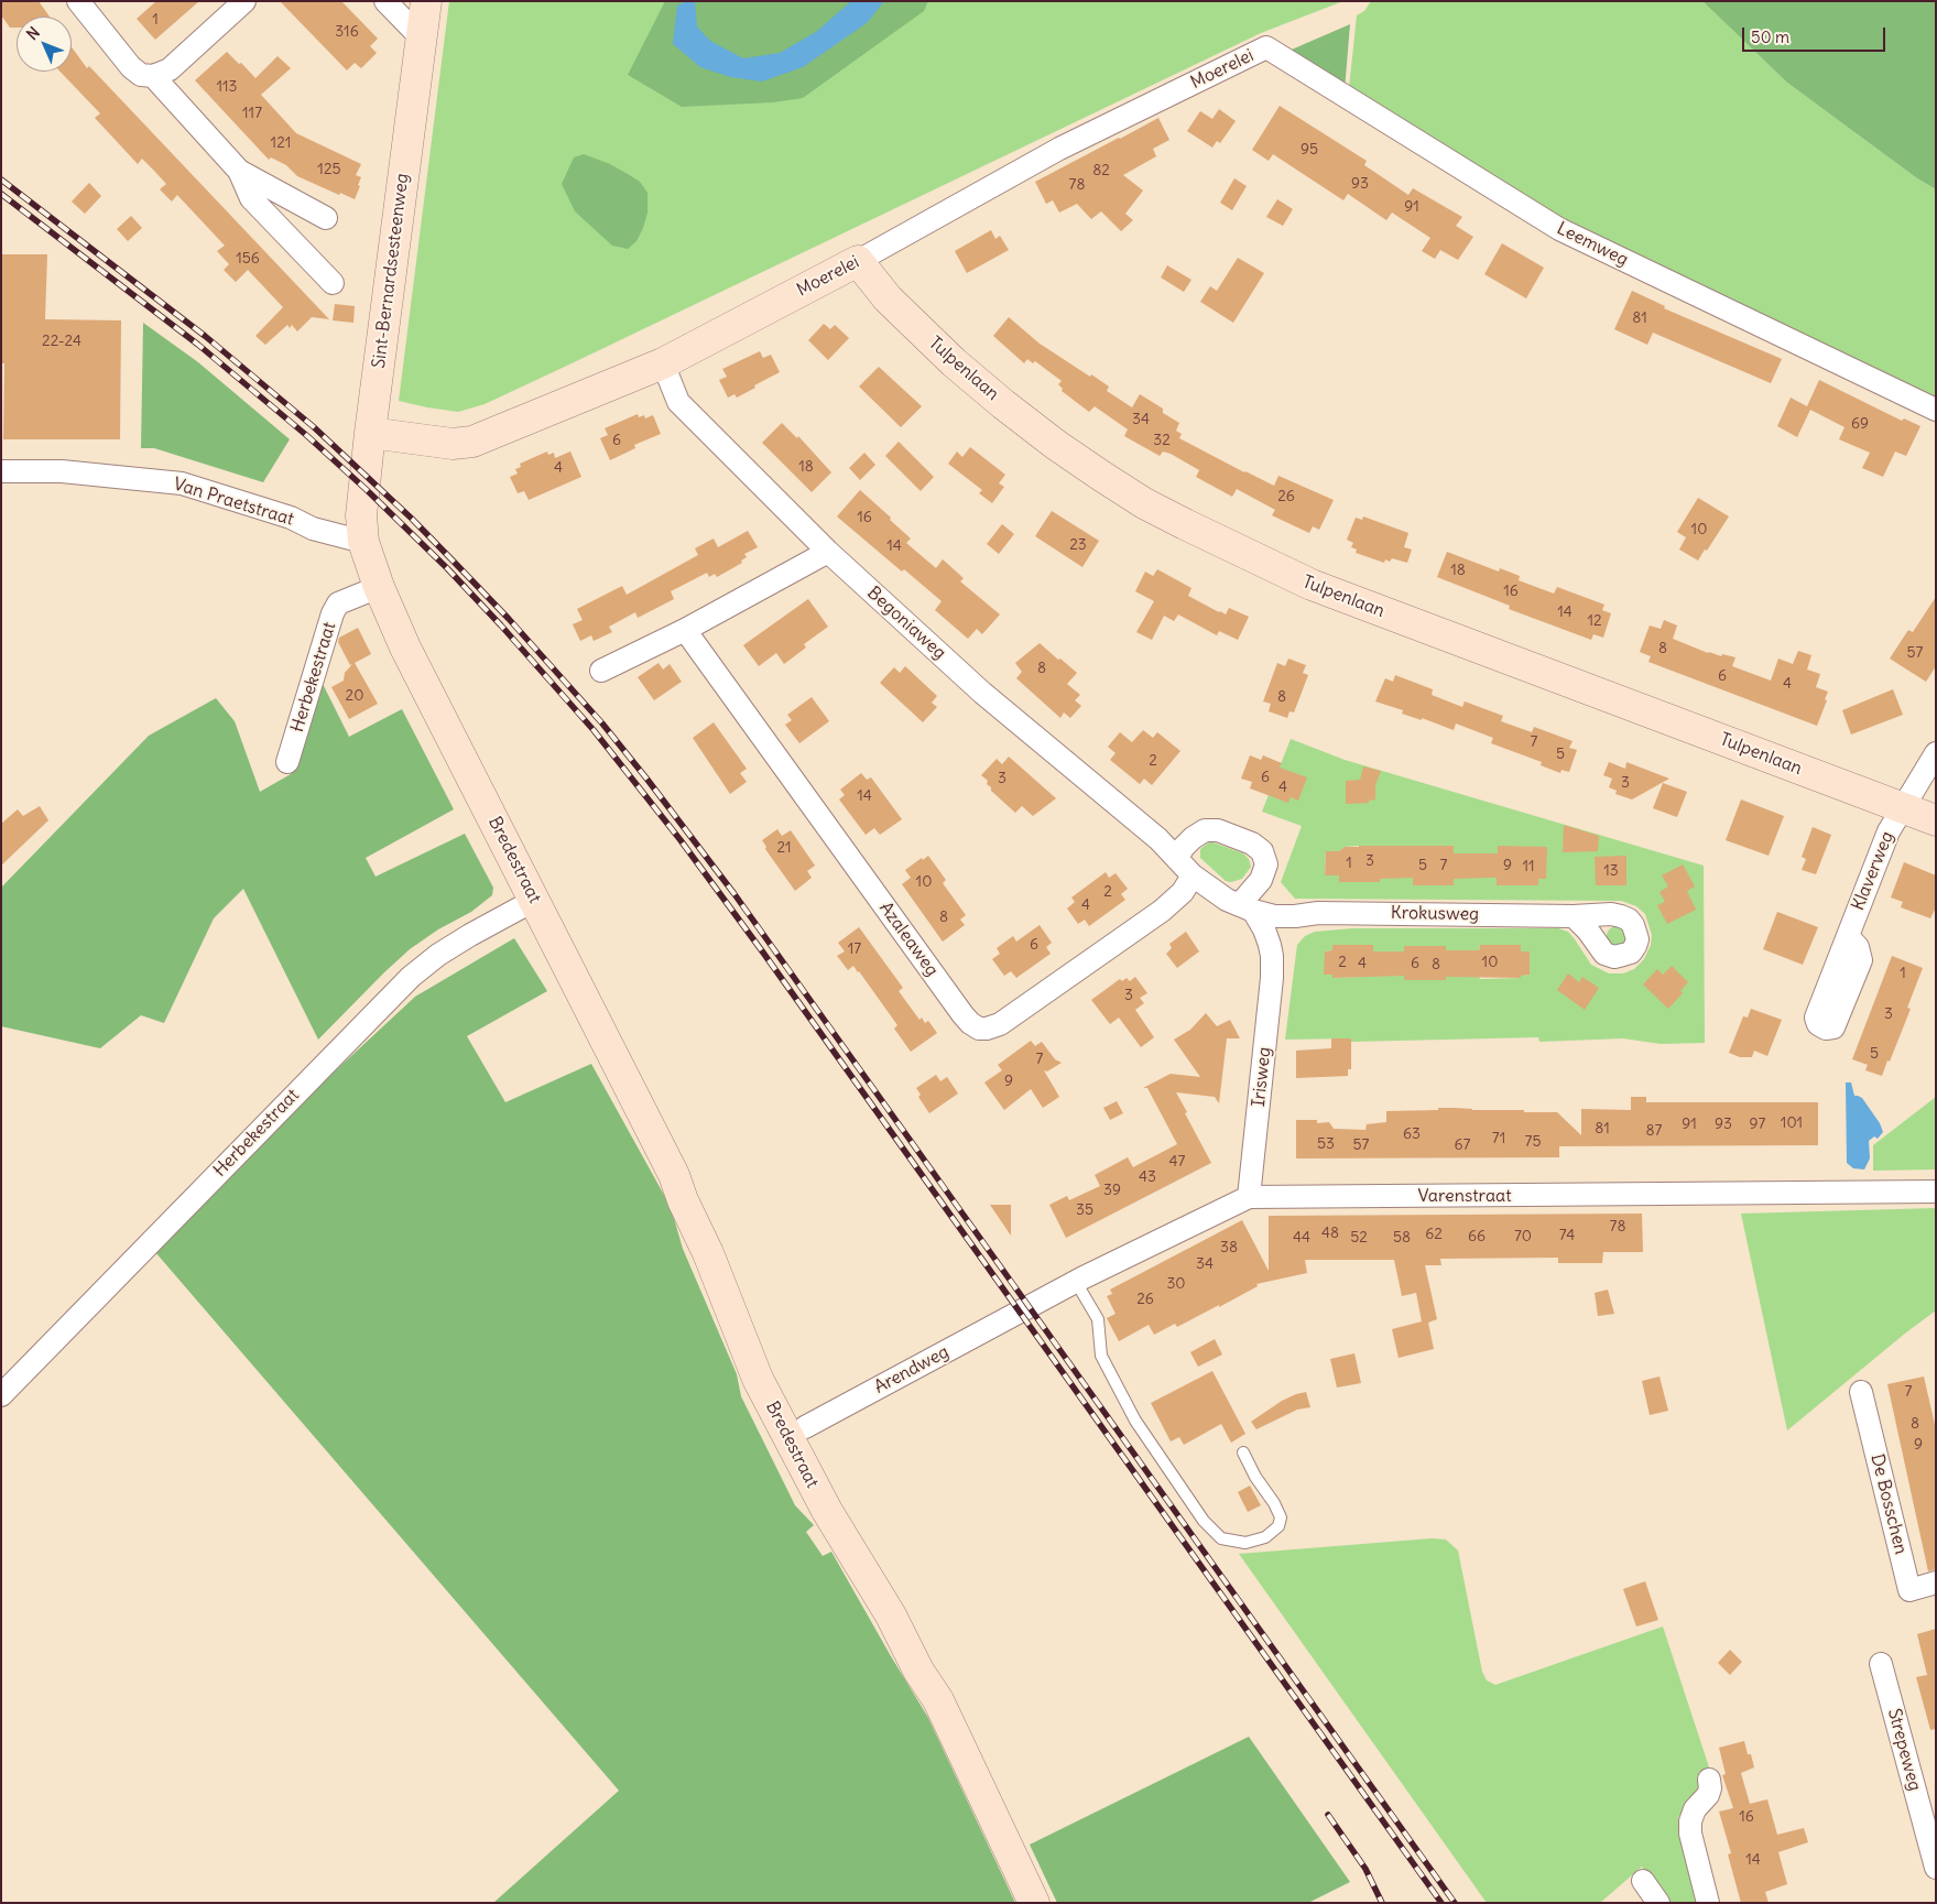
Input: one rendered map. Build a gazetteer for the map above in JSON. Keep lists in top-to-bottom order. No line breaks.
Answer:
{"streets":{"main road":["Moerelei","Sint-Bernardsesteenweg","Tulpenlaan","Bredestraat"],"street":["Leemweg","Van Praetstraat","Begoniaweg","Herbekestraat","Klaverweg","Krokusweg","Azaleaweg","Irisweg","Varenstraat","Arendweg","De Bosschen","Strepeweg"]},"crossings":[["Moerelei","Leemweg"],["Moerelei","Sint-Bernardsesteenweg"],["Moerelei","Tulpenlaan"],["Moerelei","Begoniaweg"],["Sint-Bernardsesteenweg","Van Praetstraat"],["Sint-Bernardsesteenweg","Bredestraat"],["Tulpenlaan","Klaverweg"],["Van Praetstraat","Bredestraat"],["Begoniaweg","Azaleaweg"],["Begoniaweg","Irisweg"],["Herbekestraat","Bredestraat"],["Bredestraat","Arendweg"],["Krokusweg","Irisweg"],["Azaleaweg","Irisweg"],["Irisweg","Varenstraat"],["Varenstraat","Arendweg"]],"house_numbers":["1","316","113","117","121","95","125","82","93","78","91","156","81","22-24","34","69","6","32","18","4","26","16","10","23","14","18","16","14","12","8","57","8","6","4","20","8","7","5","2","6","3","3","4","14","21","3","1","5","7","9","11","13","10","2","4","8","6","17","2","10","4","6","8","1","3","3","5","7","9","101","91","93","97","81","87","63","71","75","53","57","67","47","43","39","35","78","48","62","74","66","70","44","52","58","38","34","30","26","7","8","9","16","14"],"scale_bar":"50 m","north":"top left"}
